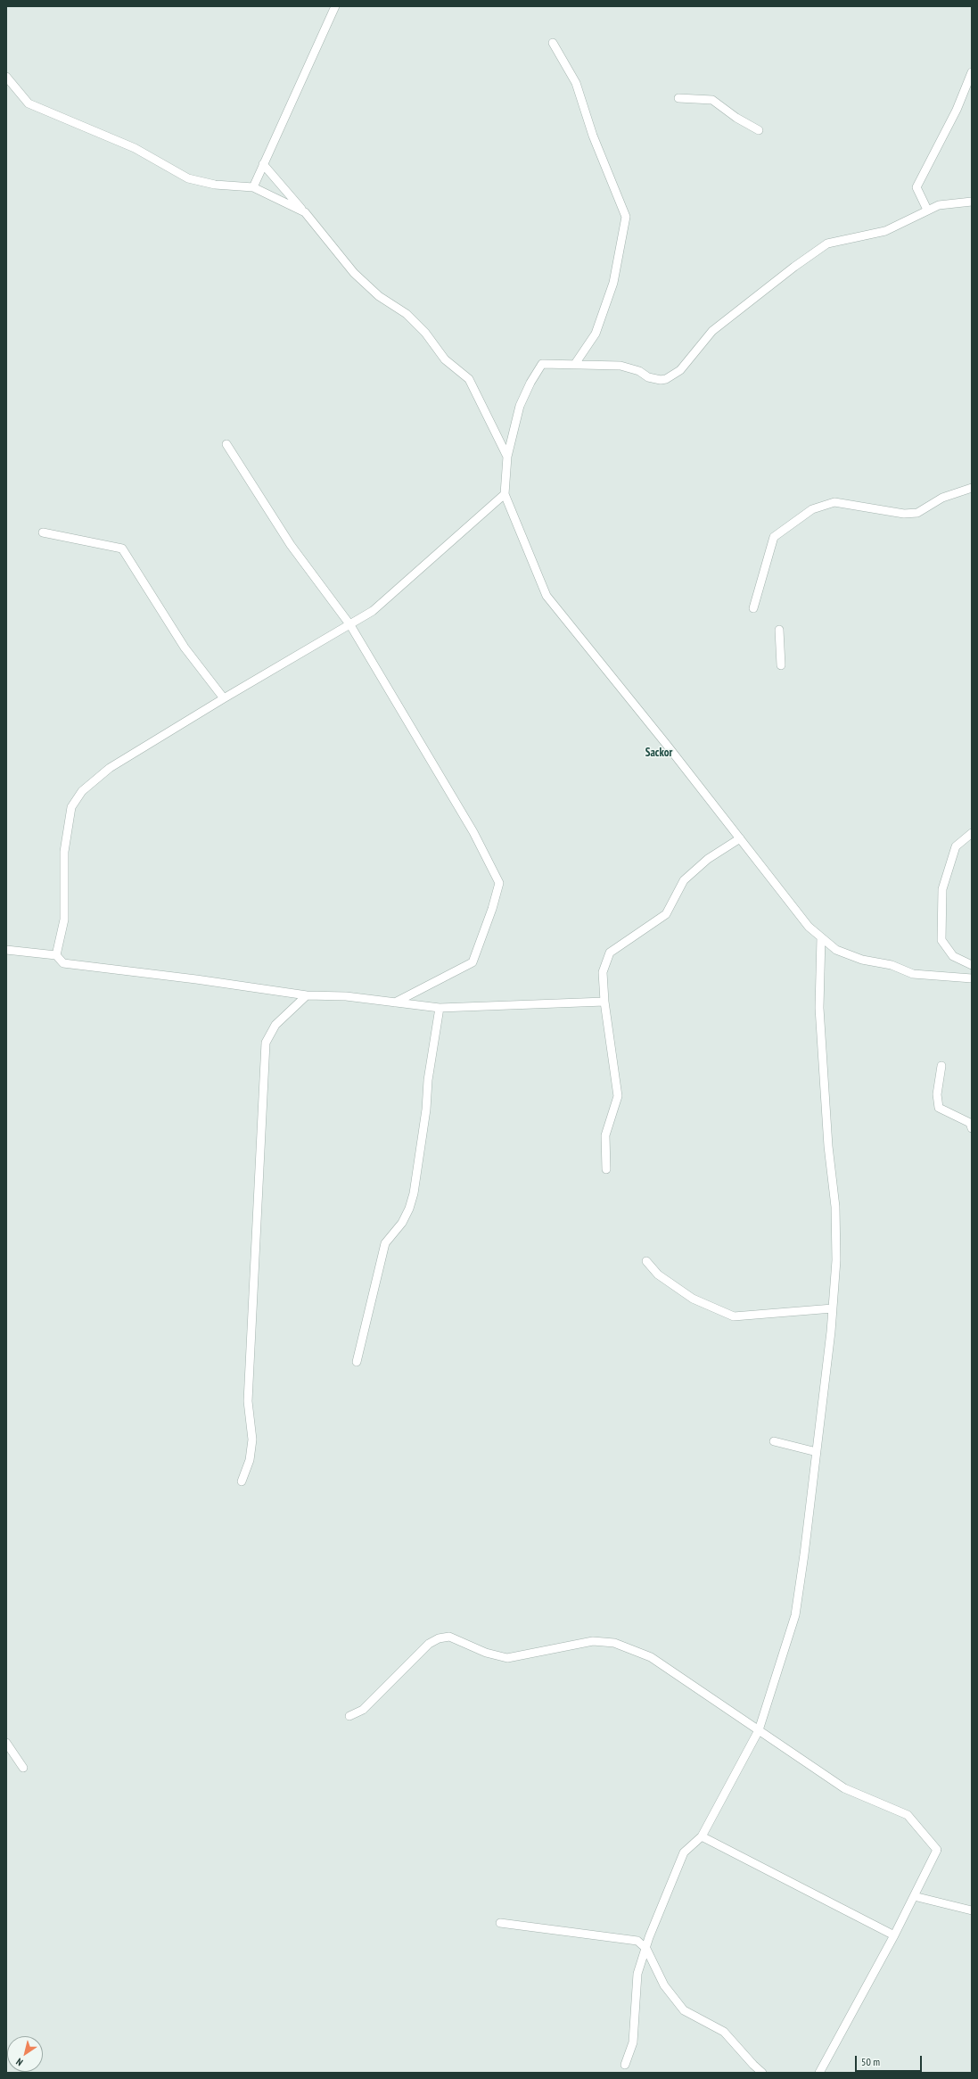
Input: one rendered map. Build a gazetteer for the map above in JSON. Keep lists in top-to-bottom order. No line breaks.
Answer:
{"districts":["Sackor"],"scale_bar":"50 m","north":"bottom left"}
